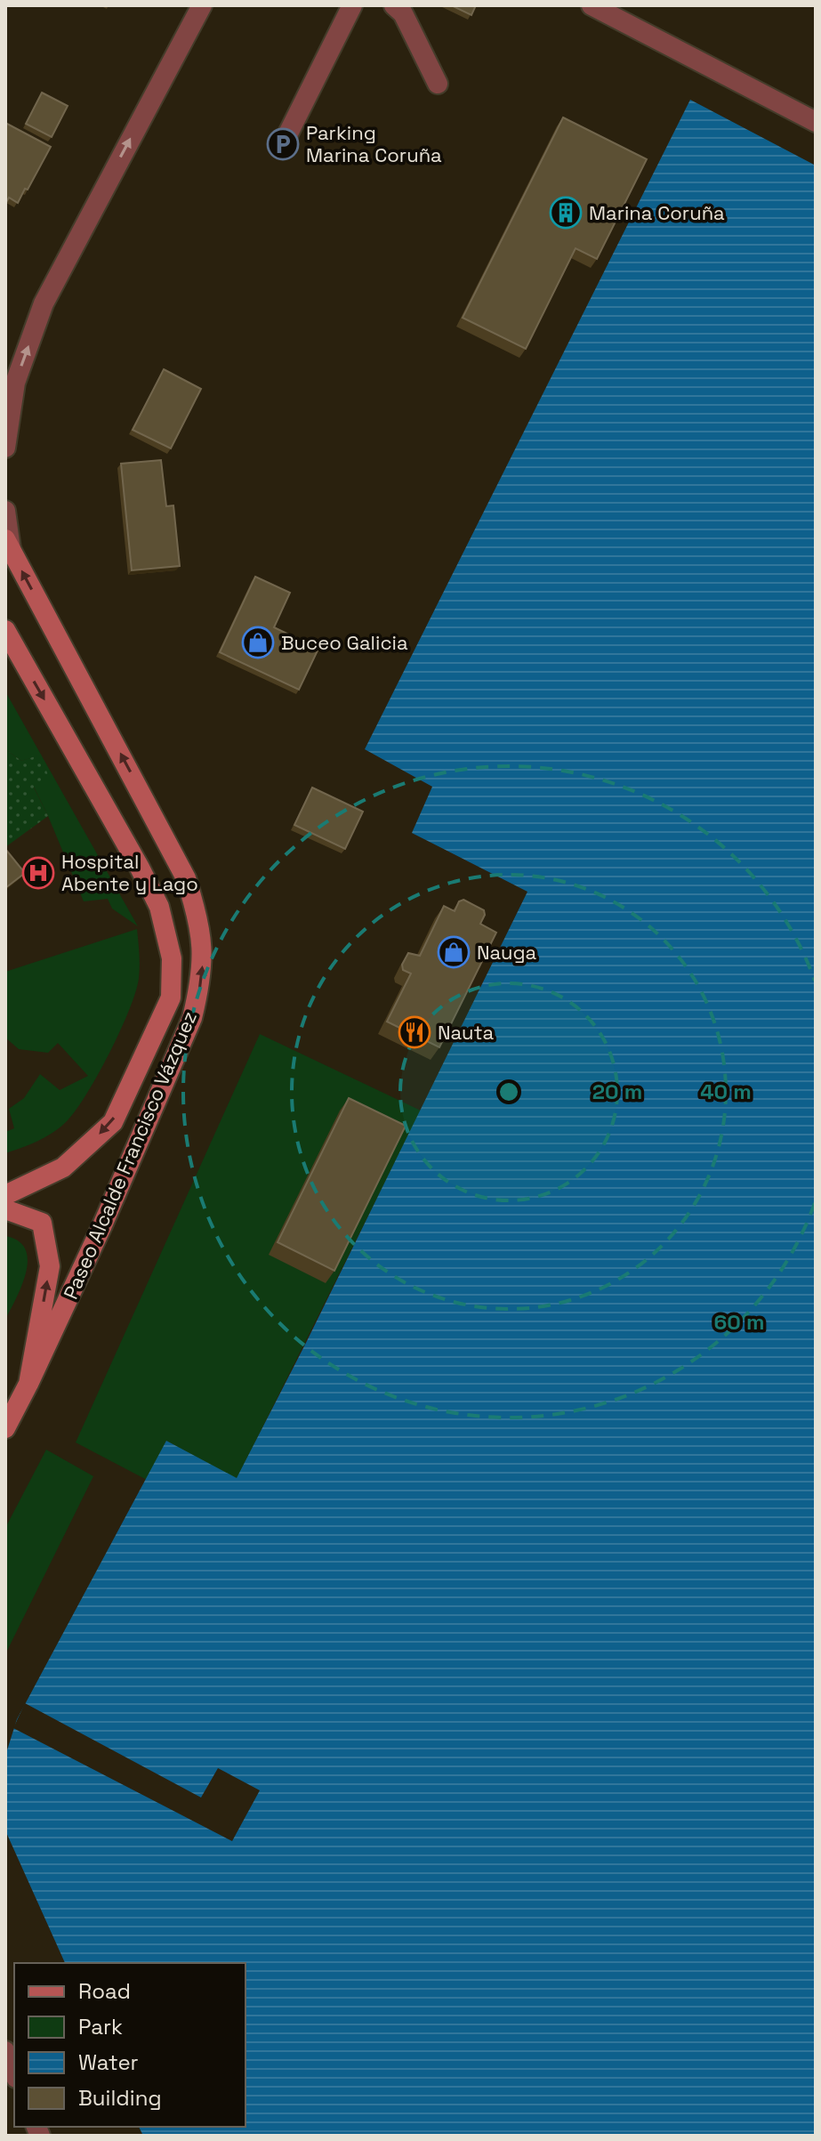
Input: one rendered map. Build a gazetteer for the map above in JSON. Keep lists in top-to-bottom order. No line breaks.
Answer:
{"streets":{"main road":["Paseo Alcalde Francisco Vázquez"]},"places":{"parking":["Parking Marina Coruña"],"building":["Marina Coruña"],"shop":["Buceo Galicia","Nauga"],"hospital":["Hospital Abente y Lago"],"restaurant":["Nauta"]},"legend":["Road","Park","Water","Building"],"rings":["20 m","40 m","60 m"]}
